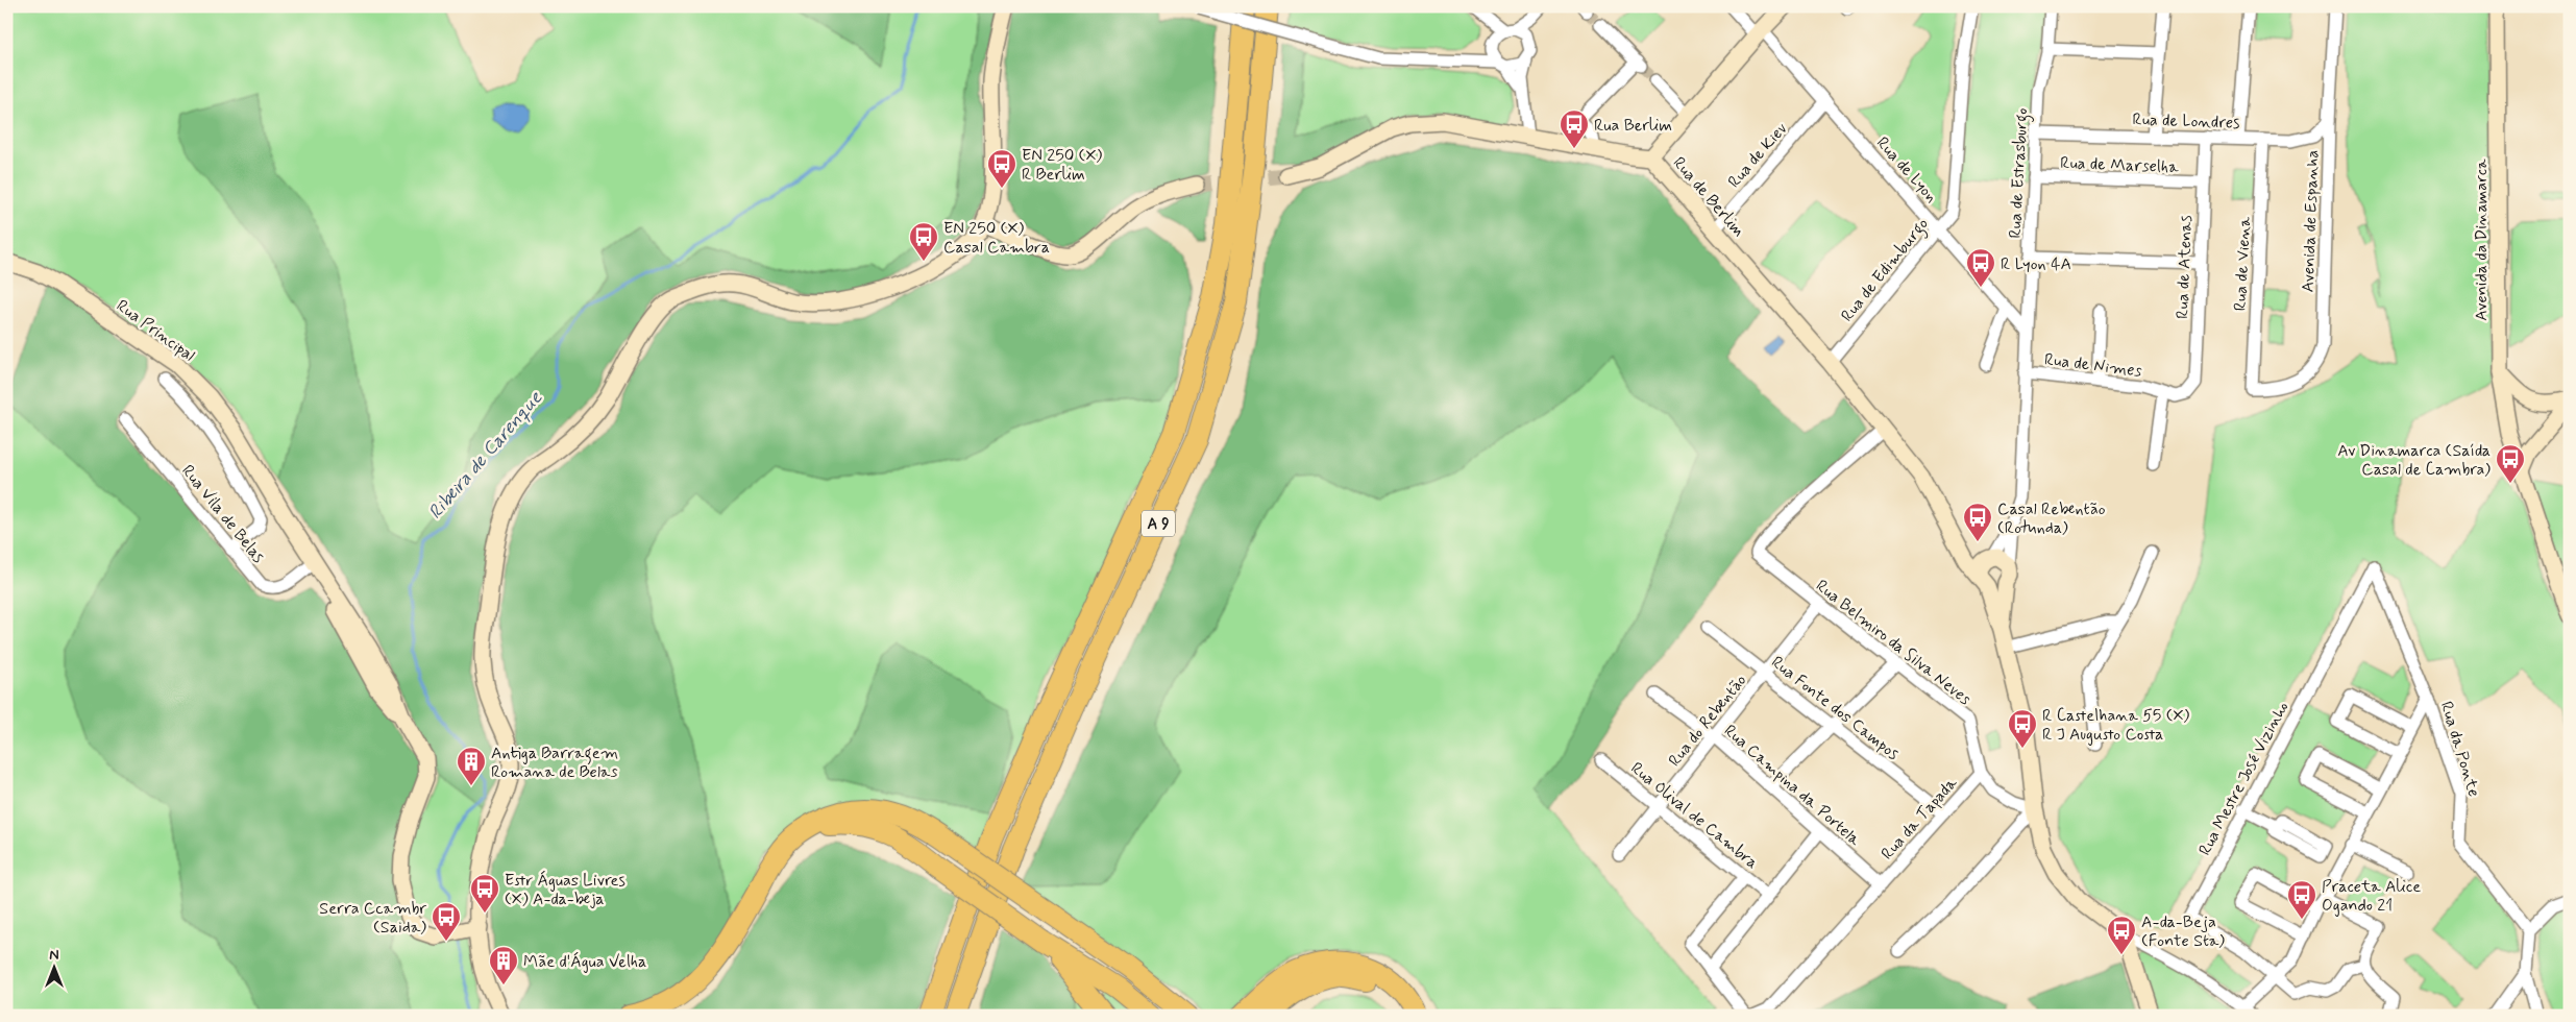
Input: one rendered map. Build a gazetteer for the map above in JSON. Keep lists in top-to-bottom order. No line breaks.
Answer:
{"streets":{"highway":["A 9"],"street":["Rua de Londres","Rua de Kiev","Rua de Marselha","Rua de Lyon","Rua de Estrasburgo","Rua de Berlim","Avenida de Espanha","Avenida da Dinamarca","Rua de Viena","Rua de Atenas","Rua de Edimburgo","Rua Principal","Rua de Nimes","Rua Vila de Belas","Rua Belmiro da Silva Neves","Rua Fonte dos Campos","Rua do Rebentão","Rua da Ponte","Rua Mestre José Vizinho","Rua Campina da Portela","Rua Olival de Cambra","Rua da Tapada"]},"crossings":[["Rua de Londres","Rua de Estrasburgo"],["Rua de Londres","Avenida de Espanha"],["Rua de Londres","Rua de Viena"],["Rua de Londres","Rua de Atenas"],["Rua de Kiev","Rua de Lyon"],["Rua de Kiev","Rua de Berlim"],["Rua de Marselha","Rua de Estrasburgo"],["Rua de Marselha","Rua de Atenas"],["Rua de Lyon","Rua de Estrasburgo"],["Rua de Lyon","Rua de Edimburgo"],["Rua de Estrasburgo","Rua de Nimes"],["Rua de Berlim","Rua de Edimburgo"],["Rua de Berlim","Rua Belmiro da Silva Neves"],["Avenida de Espanha","Rua de Viena"],["Rua de Atenas","Rua de Nimes"],["Rua Principal","Rua Vila de Belas"],["Rua Belmiro da Silva Neves","Rua do Rebentão"],["Rua Belmiro da Silva Neves","Rua da Tapada"],["Rua Fonte dos Campos","Rua do Rebentão"],["Rua Fonte dos Campos","Rua da Tapada"],["Rua do Rebentão","Rua Campina da Portela"],["Rua do Rebentão","Rua Olival de Cambra"],["Rua da Ponte","Rua Mestre José Vizinho"],["Rua Campina da Portela","Rua da Tapada"]],"water":["Ribeira de Carenque"],"places":{"bus stop":["Rua Berlim","EN 250 (X) R Berlim","EN 250 (X) Casal Cambra","R Lyon 4A","Av Dinamarca (Saída Casal de Cambra)","Casal Rebentão (Rotunda)","R Castelhana 55 (X) R J Augusto Costa","Estr Águas Livres (X) A-da-beja","Praceta Alice Ogando 21","Serra Ccambr (Saida)","A-da-Beja (Fonte Sta)"],"building":["Antiga Barragem Romana de Belas","Mãe d'Água Velha"]},"north":"top"}
